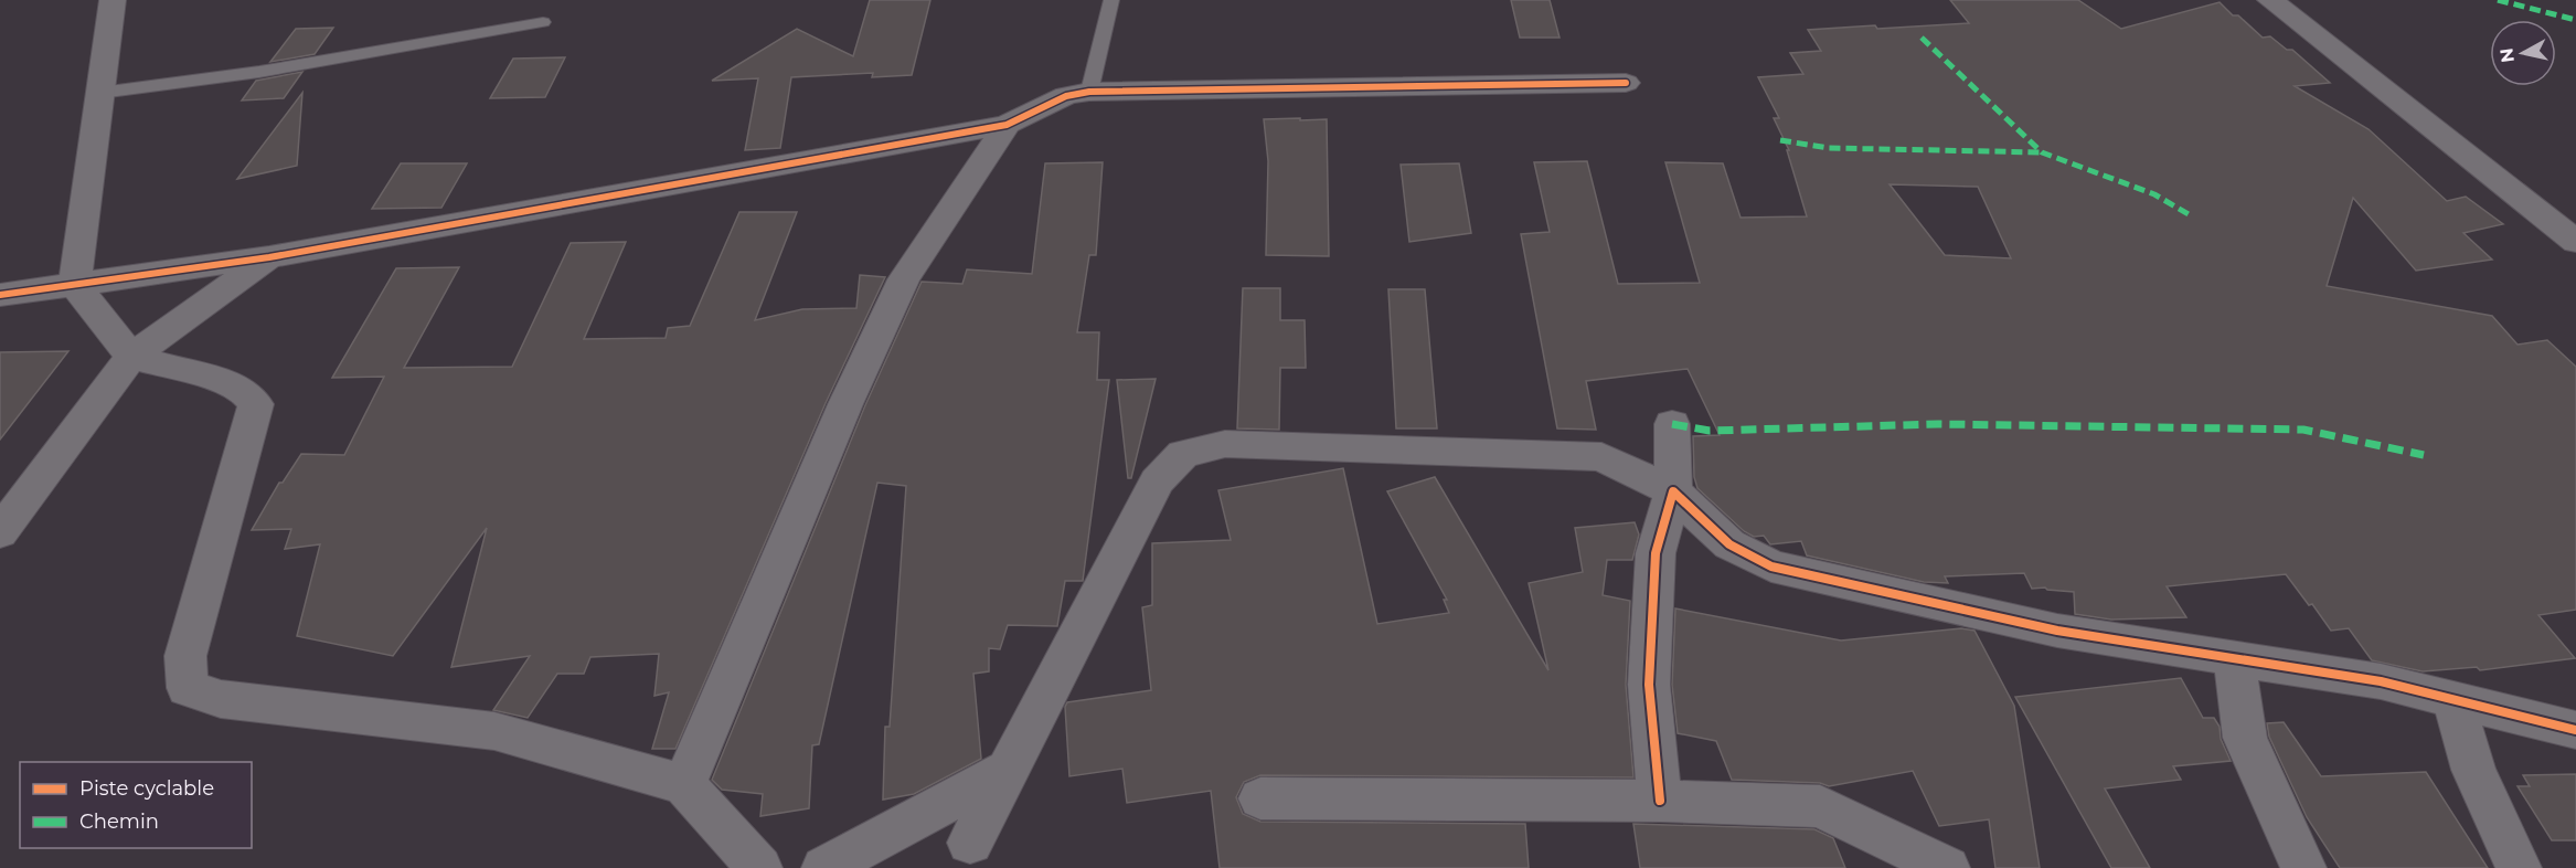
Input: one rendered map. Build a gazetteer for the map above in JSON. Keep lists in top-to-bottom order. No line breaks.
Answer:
{"legend":["Piste cyclable","Chemin"],"north":"left"}
